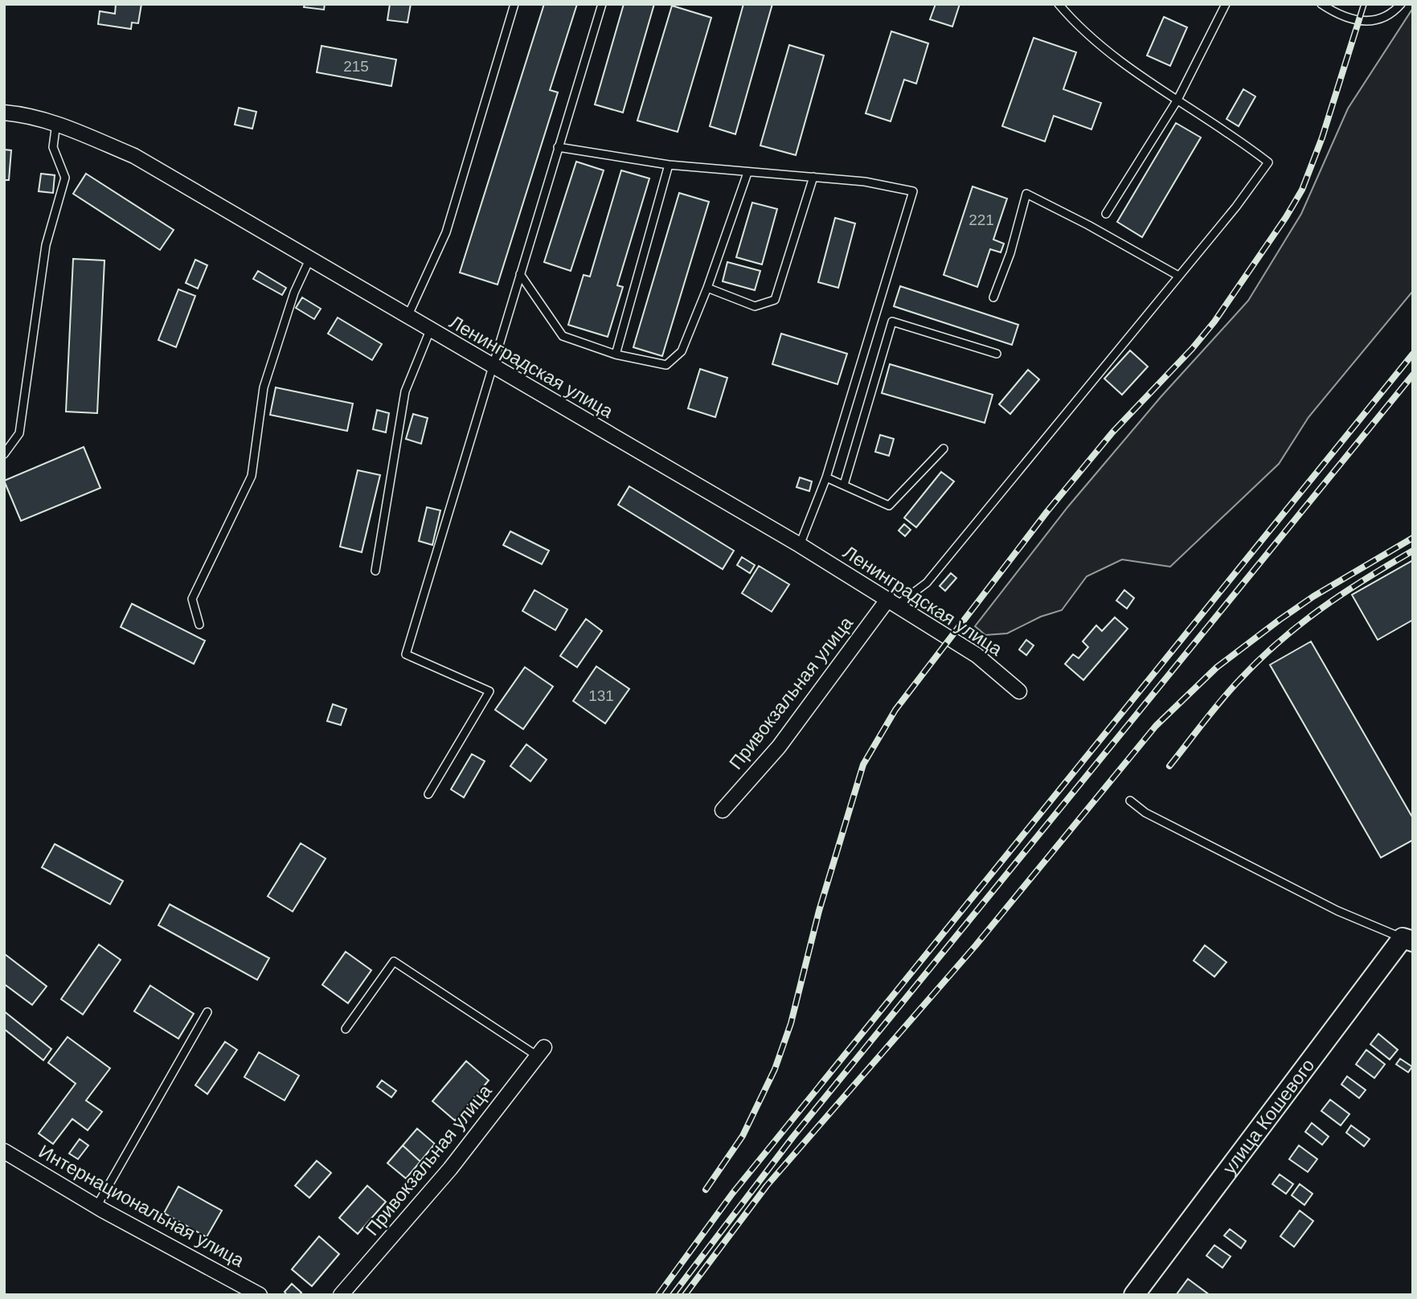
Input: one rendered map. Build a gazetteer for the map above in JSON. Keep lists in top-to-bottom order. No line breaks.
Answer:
{"streets":{"street":["Ленинградская улица","Привокзальная улица","улица Кошевого","Интернациональная улица"]},"crossings":[["Ленинградская улица","Привокзальная улица"]],"house_numbers":["215","221","131"]}
